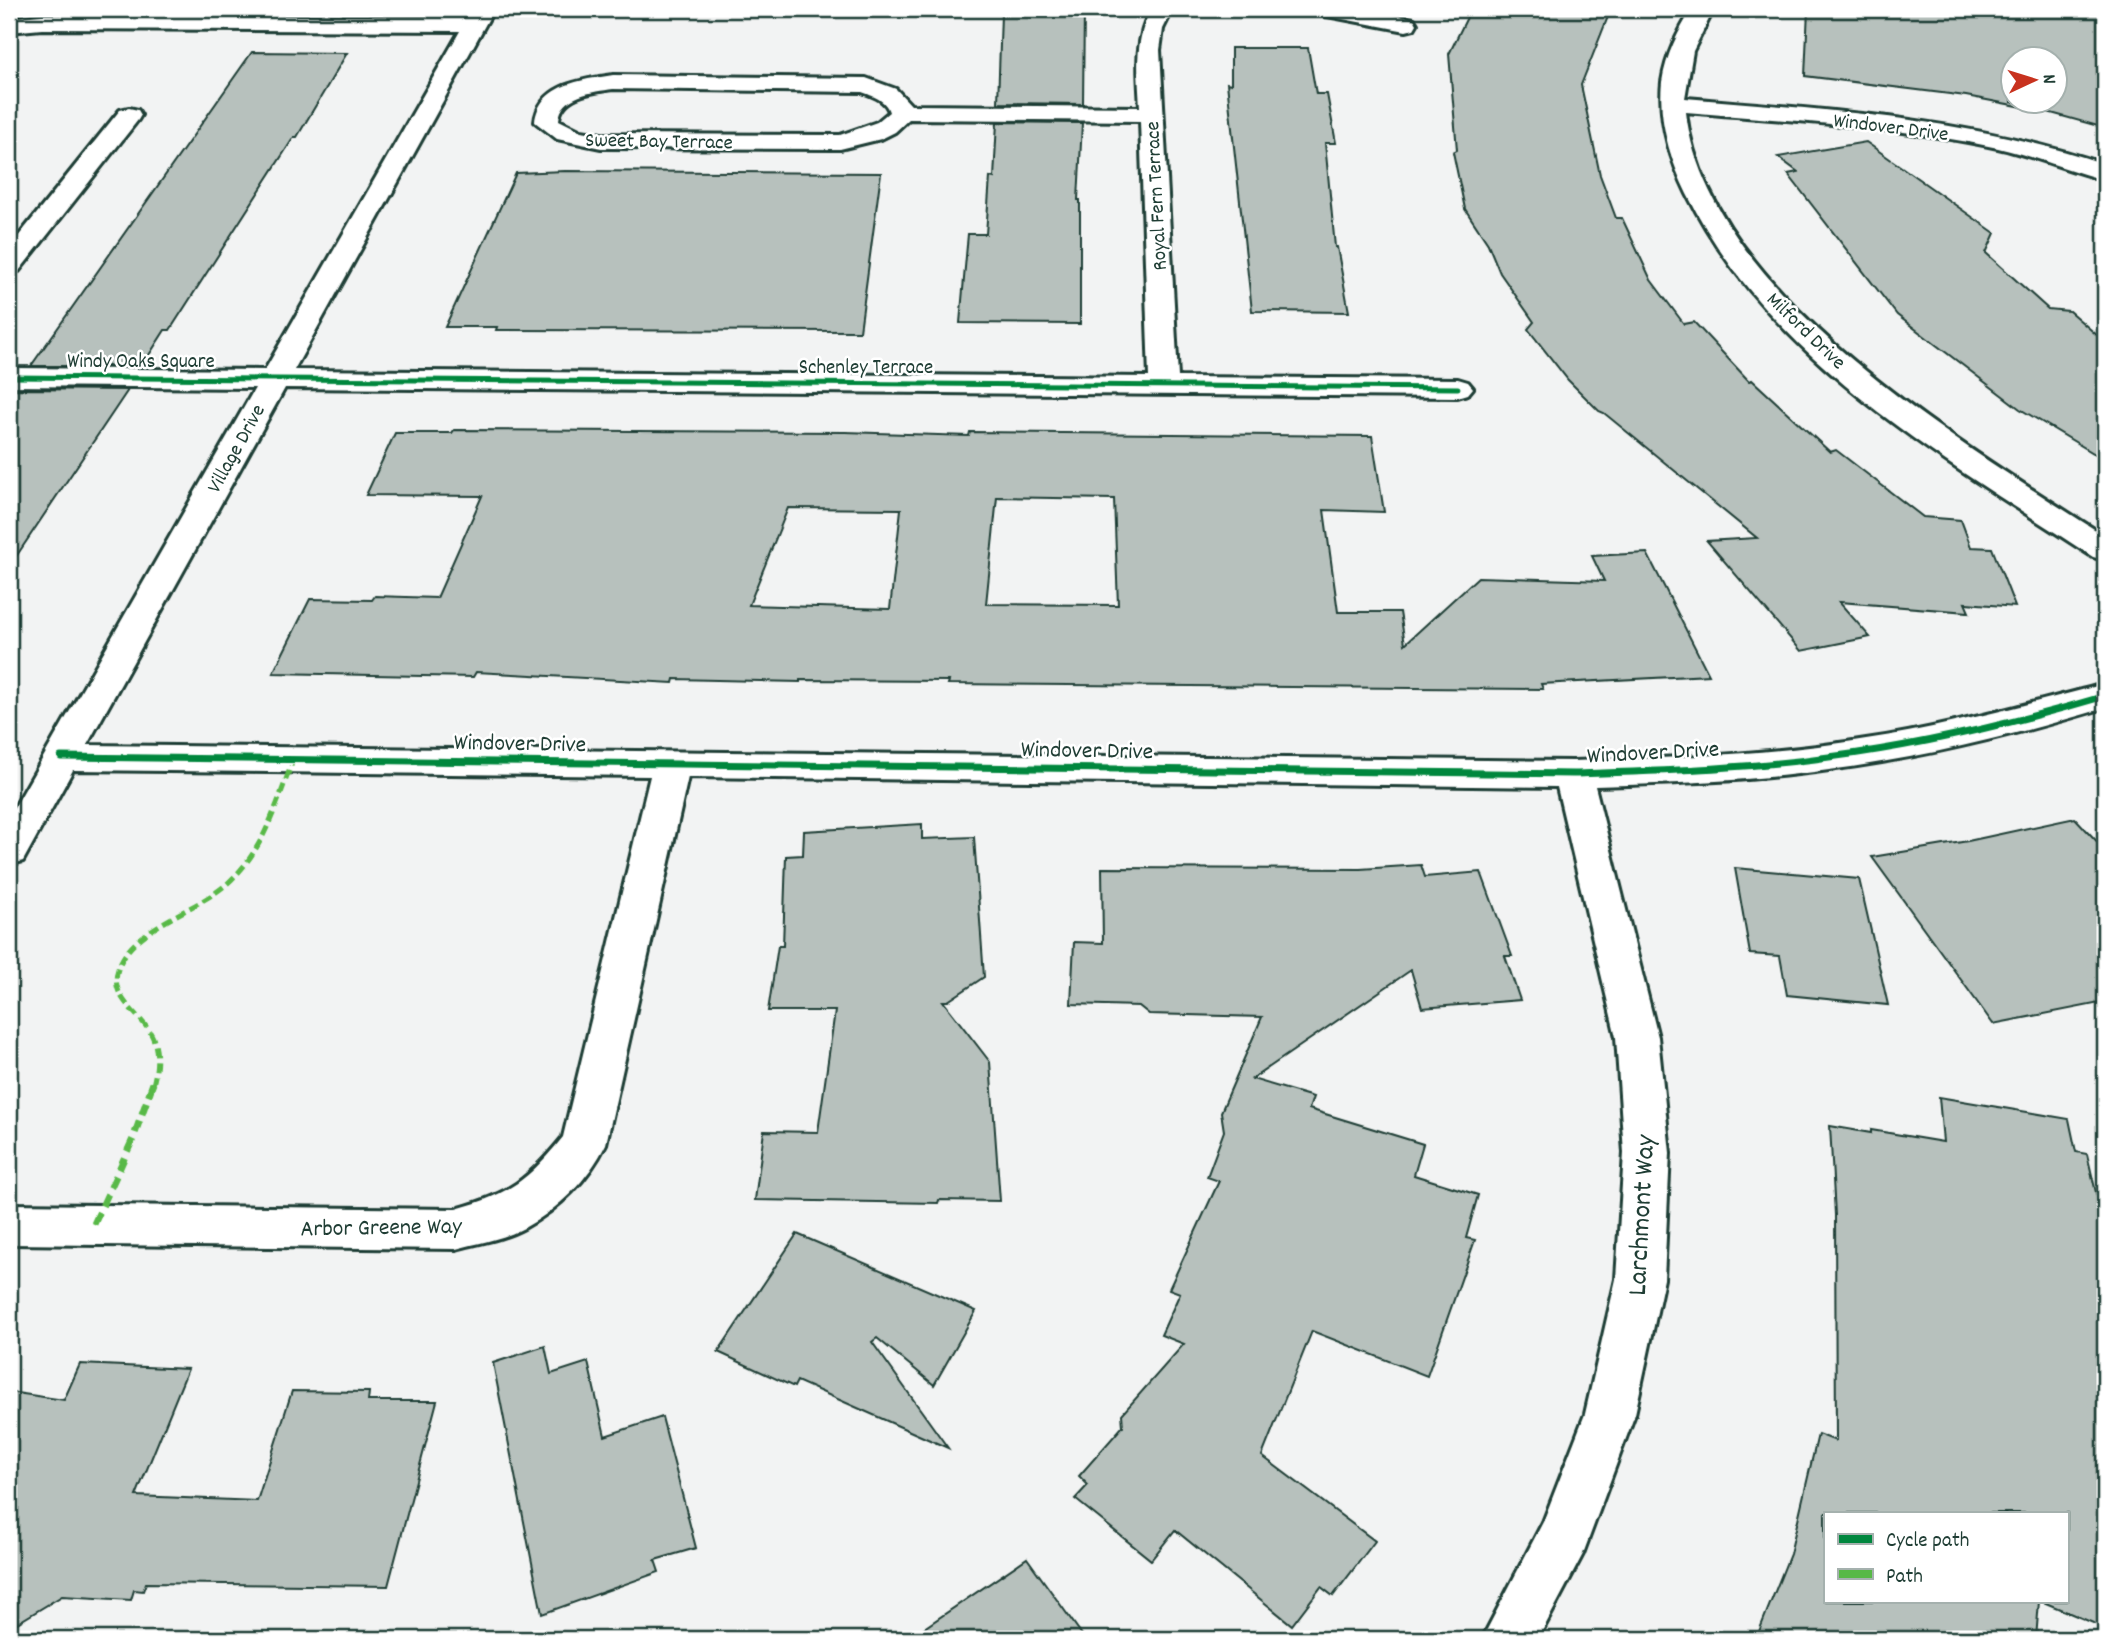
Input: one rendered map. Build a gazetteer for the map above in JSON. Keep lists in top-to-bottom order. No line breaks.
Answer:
{"streets":{"street":["Windover Drive","Sweet Bay Terrace","Royal Fern Terrace","Milford Drive","Windy Oaks Square","Schenley Terrace","Village Drive","Larchmont Way","Arbor Greene Way"]},"crossings":[["Windover Drive","Milford Drive"],["Windover Drive","Village Drive"],["Windover Drive","Larchmont Way"],["Windover Drive","Arbor Greene Way"],["Royal Fern Terrace","Schenley Terrace"],["Windy Oaks Square","Schenley Terrace"],["Windy Oaks Square","Village Drive"],["Schenley Terrace","Village Drive"]],"legend":["Cycle path","Path"],"north":"right"}
